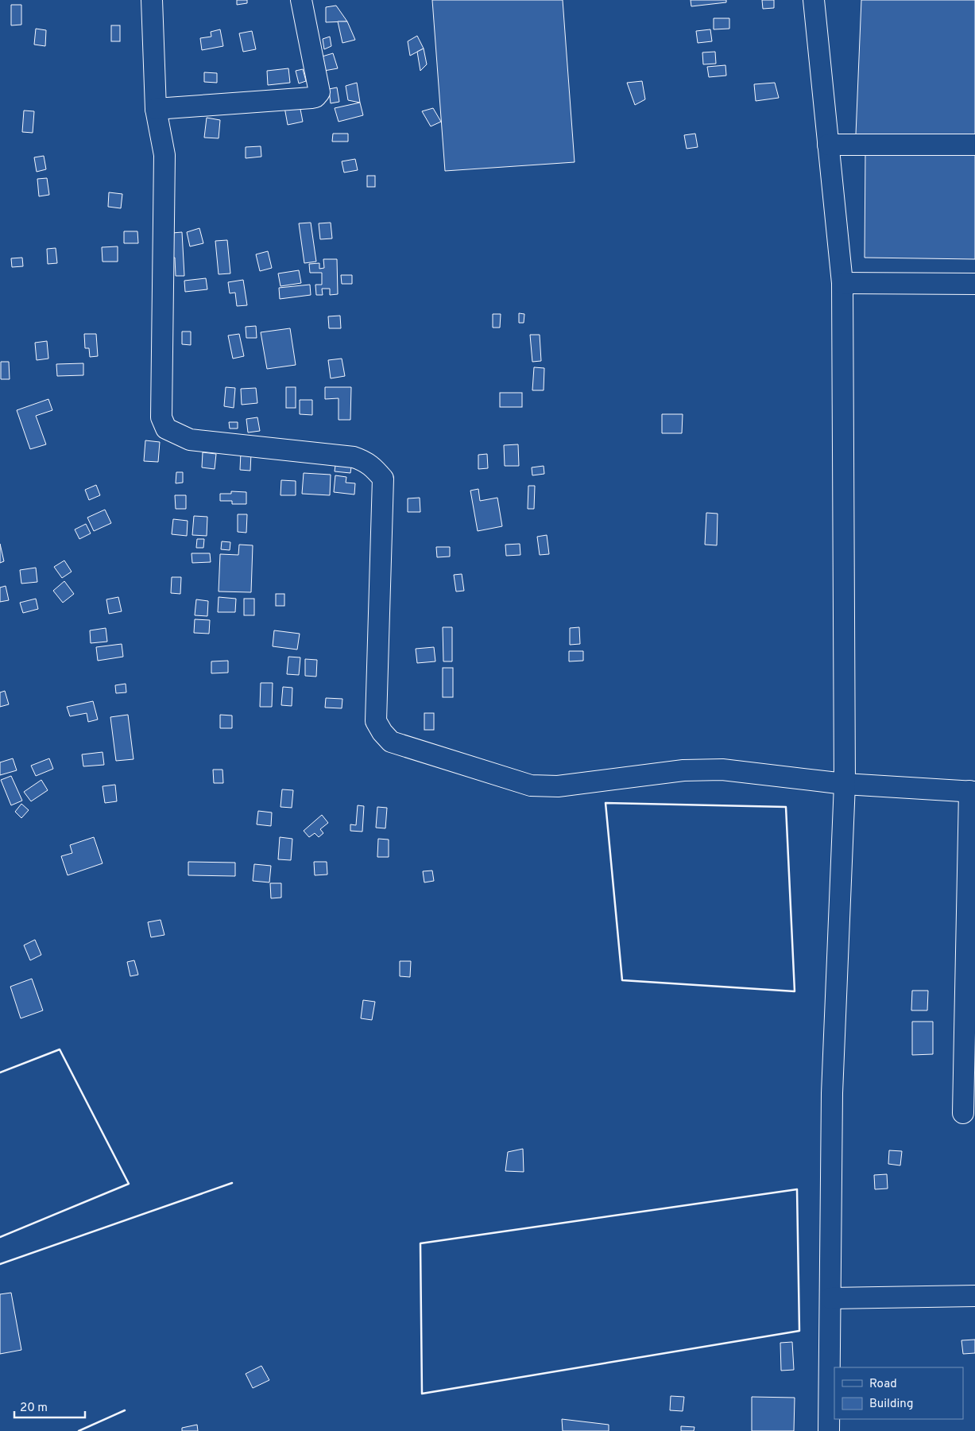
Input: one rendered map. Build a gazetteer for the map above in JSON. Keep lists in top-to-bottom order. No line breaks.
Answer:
{"legend":["Road","Building"],"scale_bar":"20 m"}
